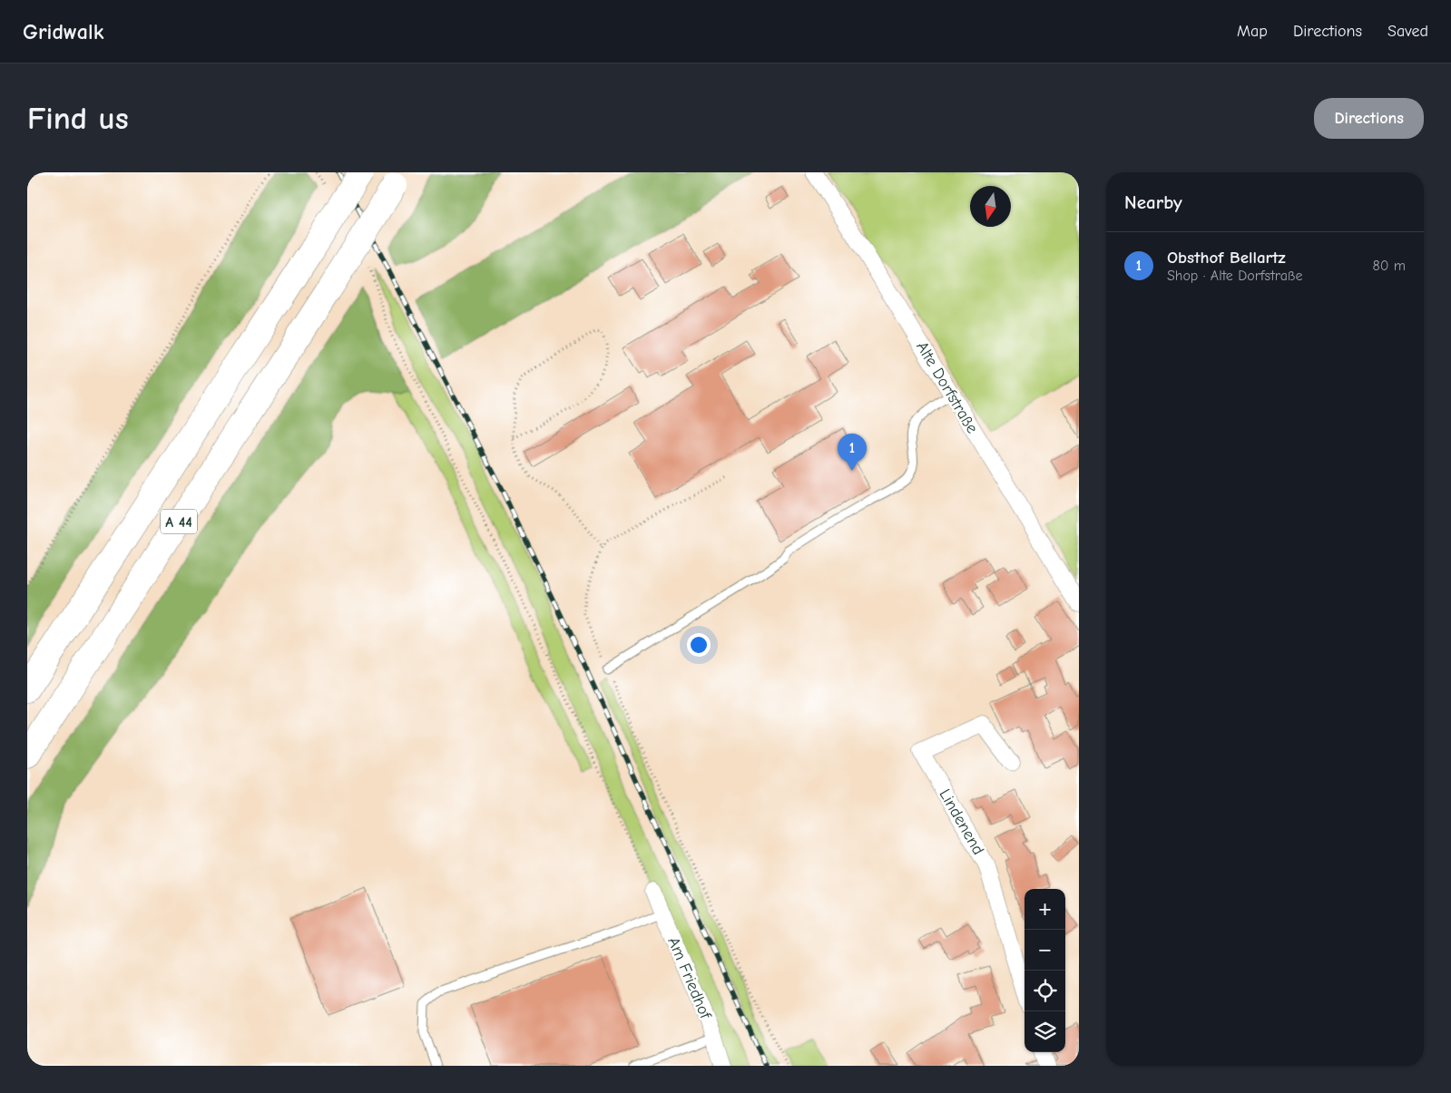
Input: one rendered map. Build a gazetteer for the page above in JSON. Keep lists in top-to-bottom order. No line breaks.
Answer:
{"streets":{"highway":["A 44"],"street":["Alte Dorfstraße","Lindenend","Am Friedhof"]},"north":"bottom","page":{"header":"Gridwalk","nav":["Map","Directions","Saved"],"buttons":"Directions","title":"Find us","heading":"Nearby","list":[{"mark":"1","name":"Obsthof Bellartz","note":"Shop · Alte Dorfstraße","value":"80 m"}],"pins":"1","map_buttons":["+","−"]}}
